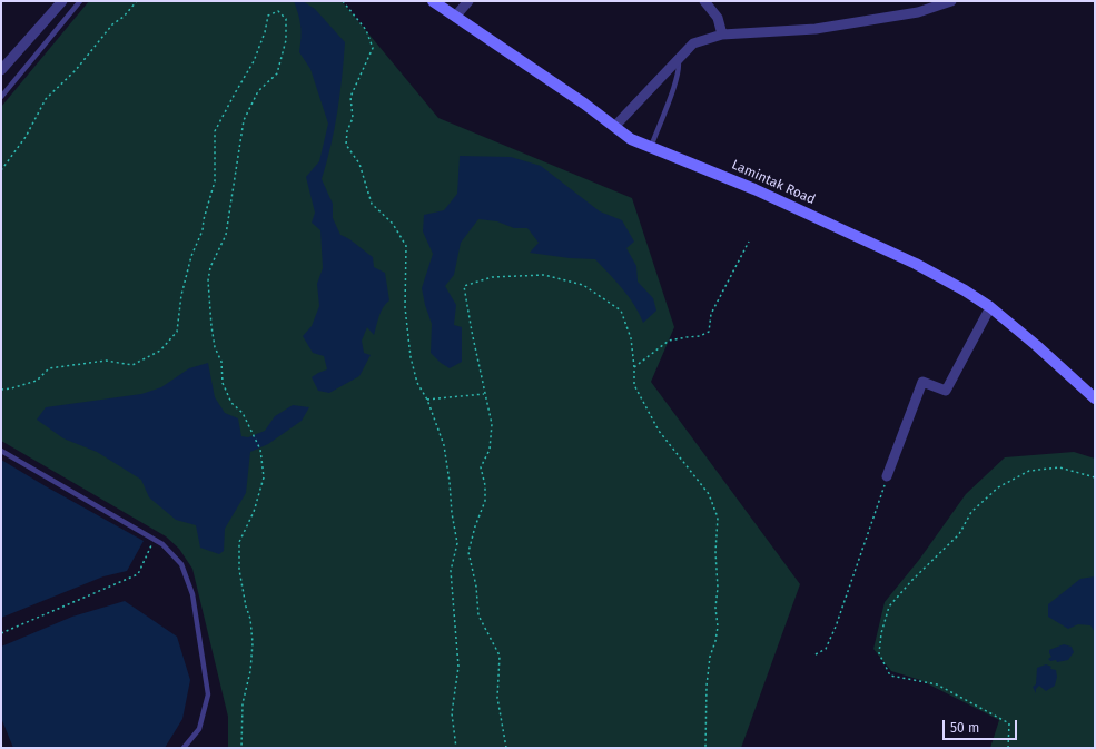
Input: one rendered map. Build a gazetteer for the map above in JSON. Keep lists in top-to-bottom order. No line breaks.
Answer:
{"streets":{"main road":["Lamintak Road"]},"scale_bar":"50 m"}
